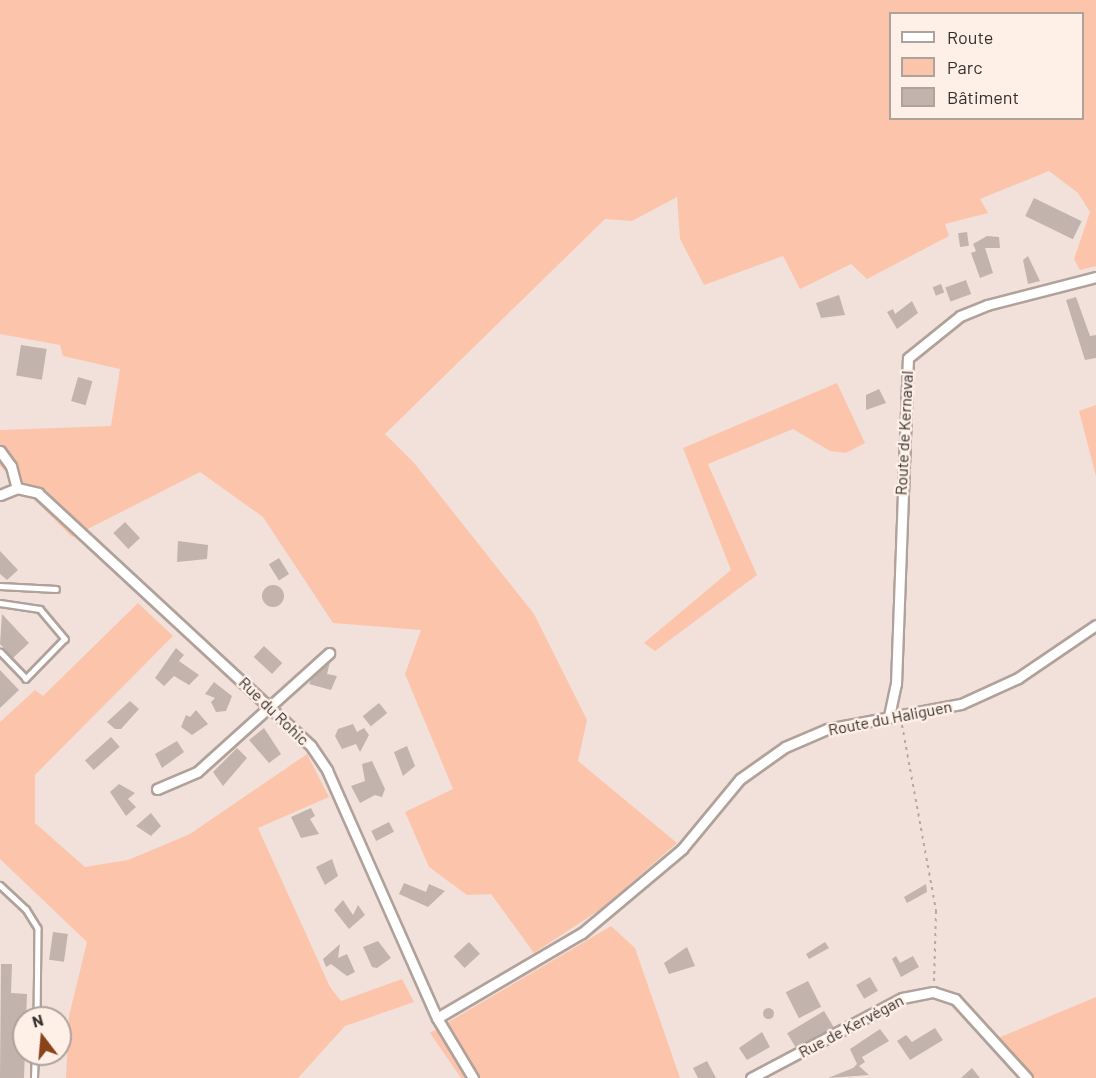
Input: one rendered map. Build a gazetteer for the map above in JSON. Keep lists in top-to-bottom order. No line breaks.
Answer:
{"streets":{"street":["Route de Kernaval","Rue du Rohic","Route du Haliguen","Rue de Kervégan"]},"crossings":[["Route de Kernaval","Route du Haliguen"],["Rue du Rohic","Route du Haliguen"]],"legend":["Route","Parc","Bâtiment"],"north":"top"}
